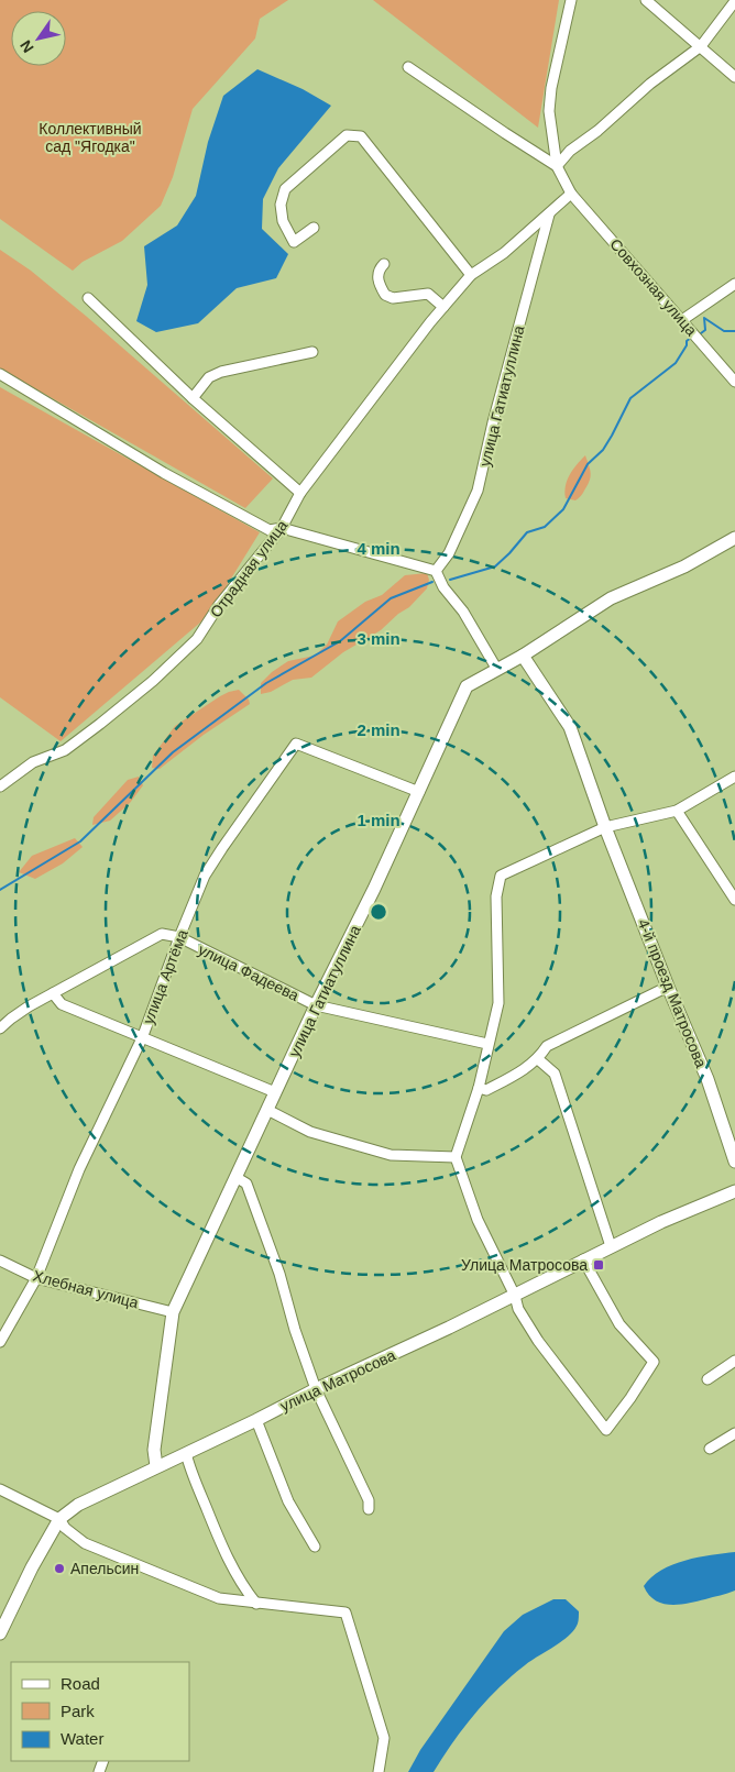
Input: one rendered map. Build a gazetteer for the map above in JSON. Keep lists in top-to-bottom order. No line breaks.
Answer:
{"streets":{"street":["Совхозная улица","улица Гатиатуллина","Отрадная улица","улица Фадеева","улица Артёма","4-й проезд Матросова","Хлебная улица","улица Матросова"]},"crossings":[["Совхозная улица","Отрадная улица"],["улица Гатиатуллина","Отрадная улица"],["улица Гатиатуллина","улица Фадеева"],["улица Гатиатуллина","улица Артёма"],["улица Гатиатуллина","4-й проезд Матросова"],["улица Гатиатуллина","Хлебная улица"],["улица Гатиатуллина","улица Матросова"],["улица Фадеева","улица Артёма"],["улица Артёма","Хлебная улица"]],"parks":["Коллективный сад \"Ягодка\""],"places":{"transit":["Улица Матросова"],"other":["Апельсин"]},"legend":["Road","Park","Water"],"north":"bottom left","rings":["4 min","3 min","2 min","1 min"]}
